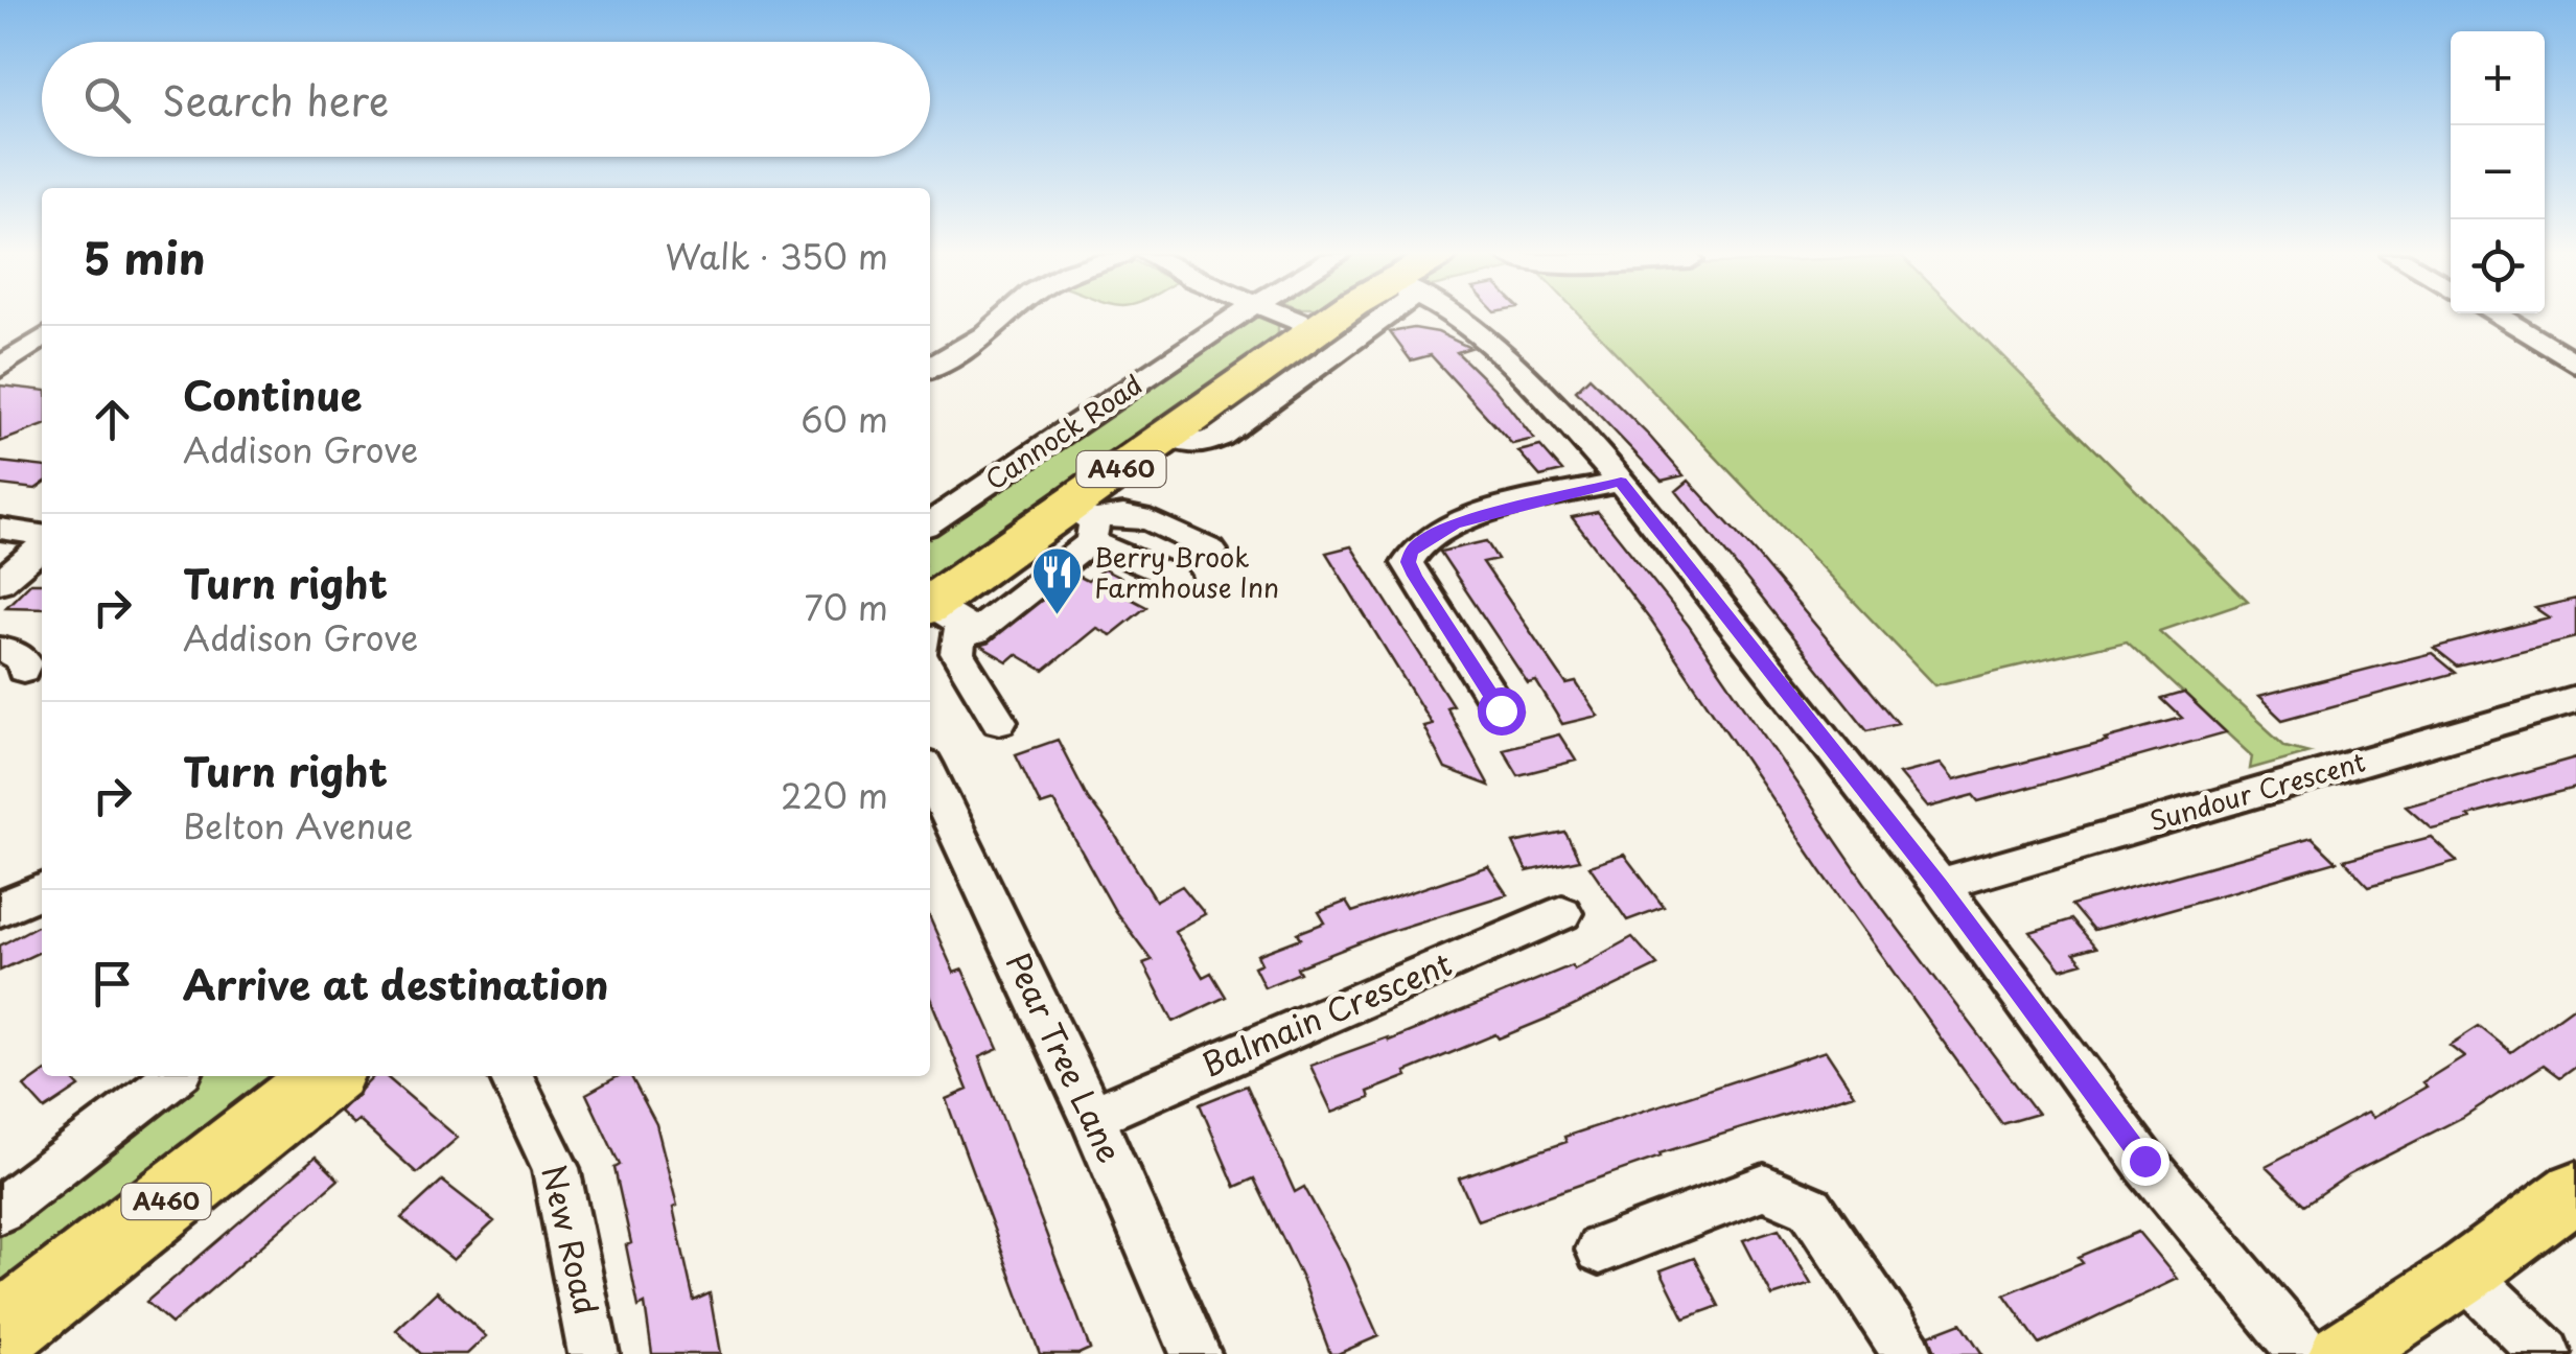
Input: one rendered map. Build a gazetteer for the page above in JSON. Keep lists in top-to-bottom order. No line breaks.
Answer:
{"streets":{"highway":["A460"],"street":["Cannock Road","Sundour Crescent","Balmain Crescent","Pear Tree Lane","New Road"]},"crossings":[["Balmain Crescent","Pear Tree Lane"]],"places":{"restaurant":["Berry Brook Farmhouse Inn"]},"page":{"map_buttons":["+","−"],"search":"Search here","heading":["5 min","Walk · 350 m"],"list":[["Continue","Addison Grove","60 m"],["Turn right","Addison Grove","70 m"],["Turn right","Belton Avenue","220 m"],"Arrive at destination"]}}
